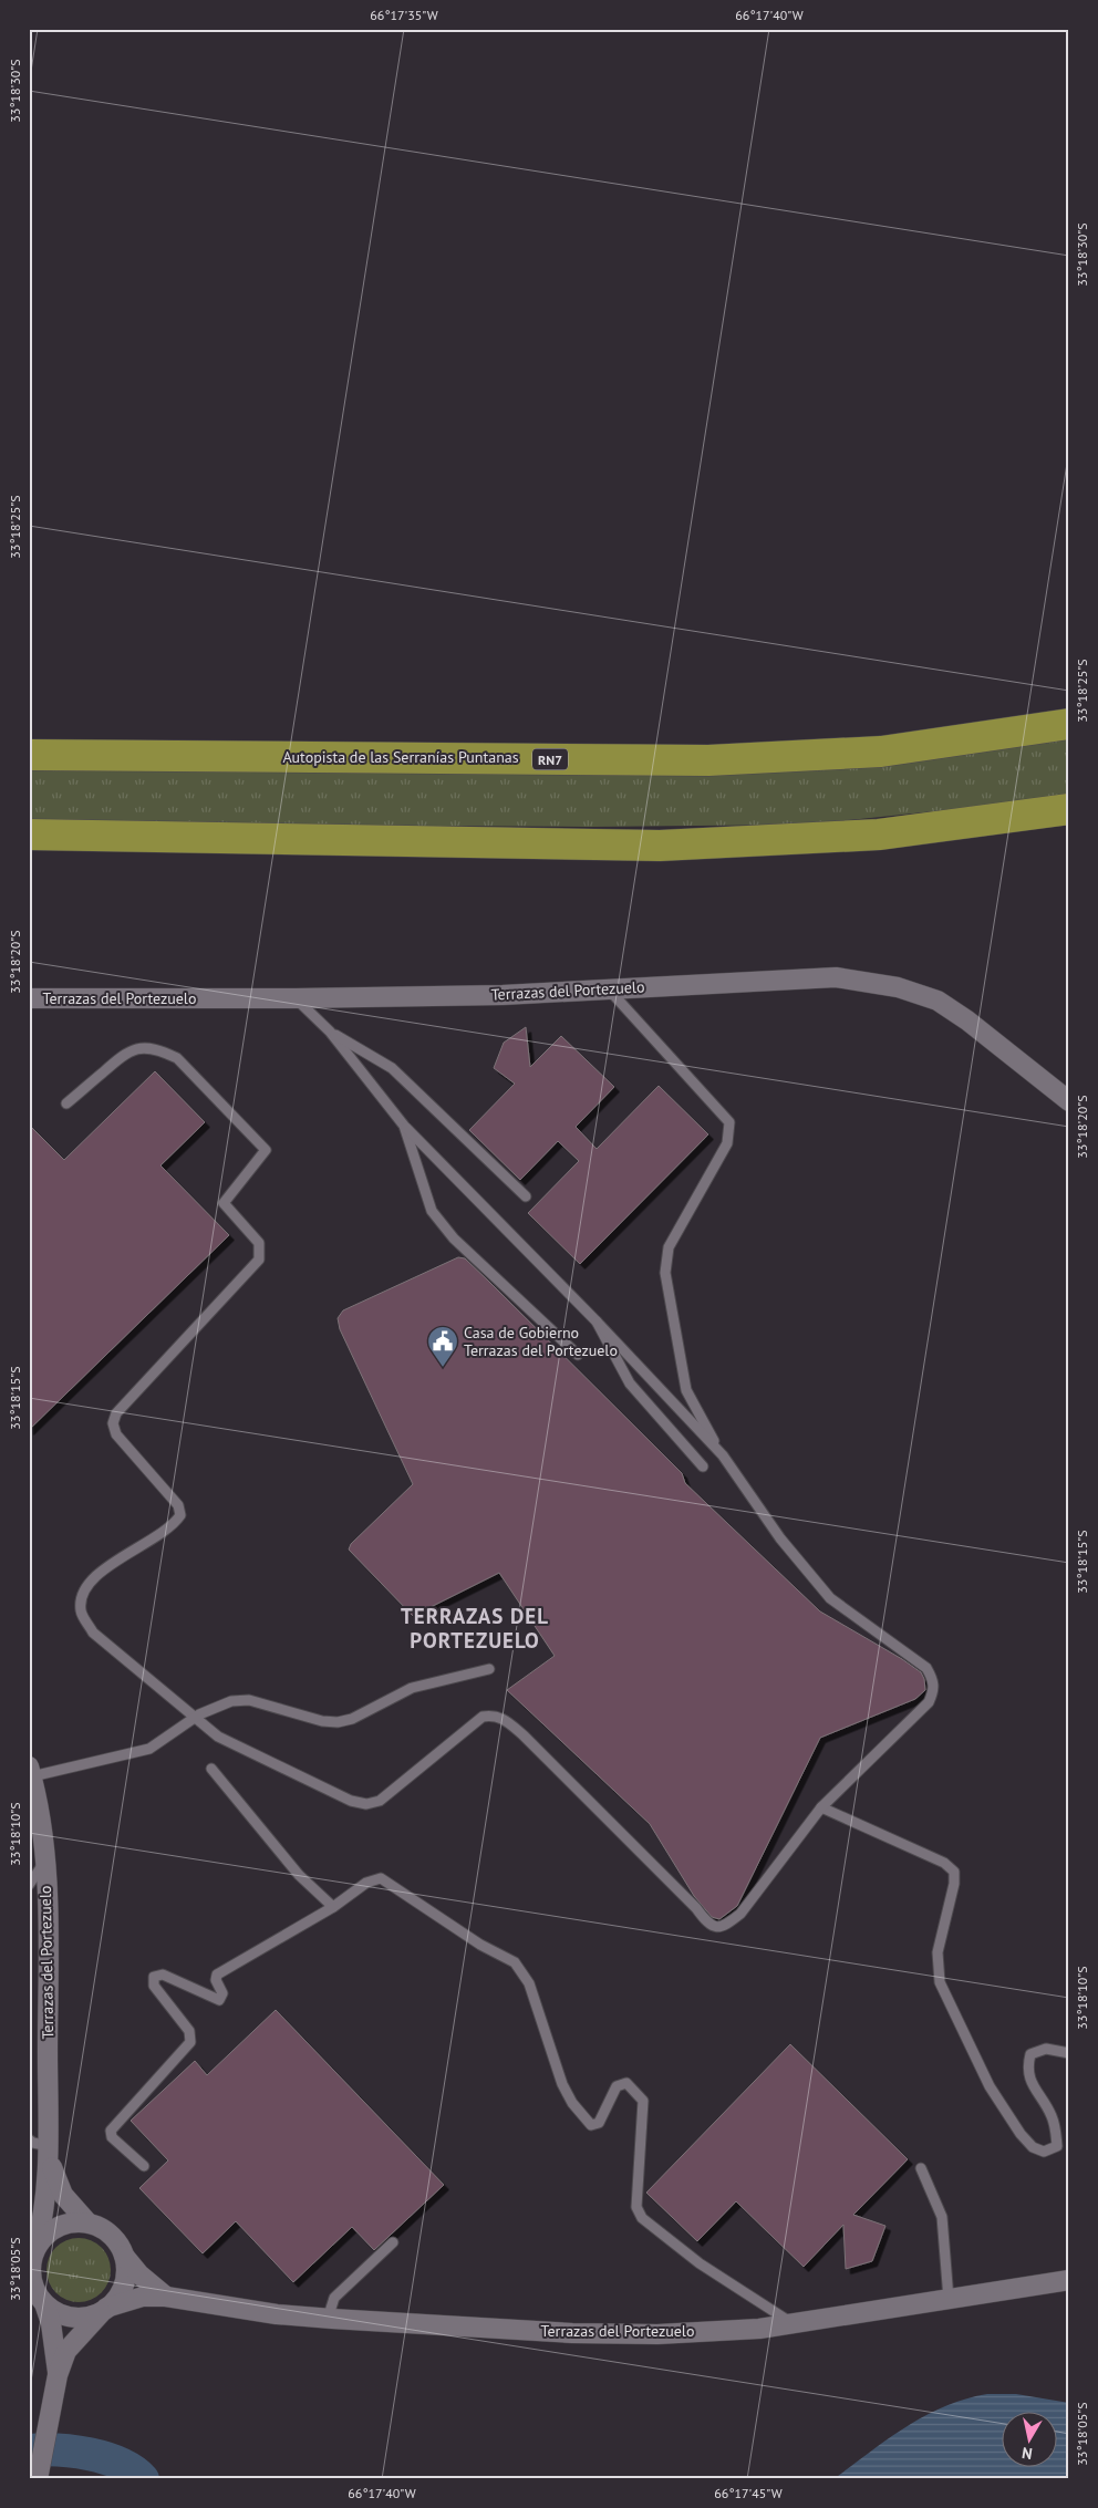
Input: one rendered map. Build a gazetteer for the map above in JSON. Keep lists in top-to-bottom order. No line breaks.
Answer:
{"streets":{"highway":["Autopista de las Serranías Puntanas","RN7"],"street":["Terrazas del Portezuelo"]},"districts":["TERRAZAS DEL PORTEZUELO"],"places":{"public building":["Casa de Gobierno Terrazas del Portezuelo"]},"north":"bottom","coordinates":["66°17'35\"W","66°17'40\"W","33°18'30\"S","33°18'25\"S","33°18'20\"S","33°18'15\"S","33°18'10\"S","33°18'05\"S","66°17'45\"W"]}
